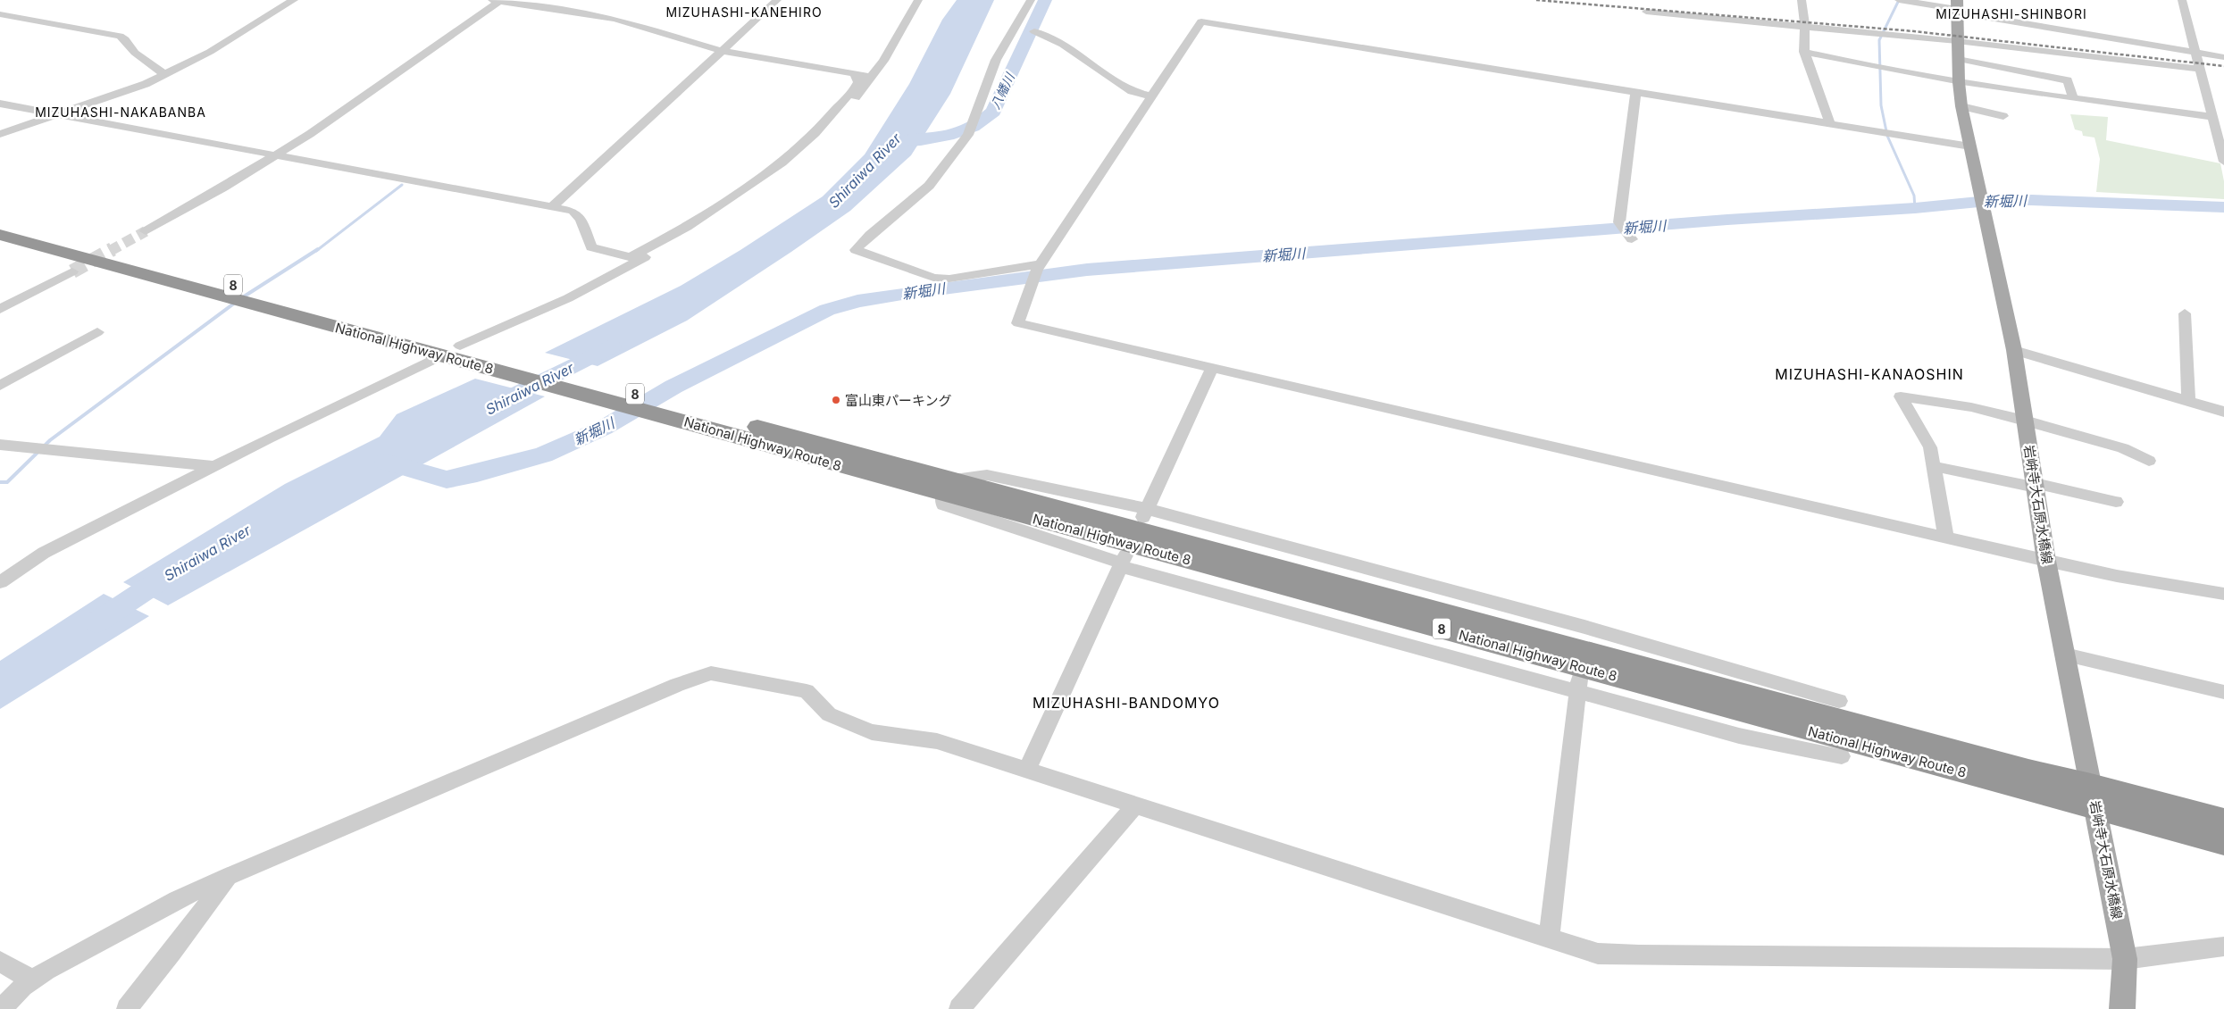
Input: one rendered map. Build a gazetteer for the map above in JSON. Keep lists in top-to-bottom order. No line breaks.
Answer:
{"streets":{"highway":["8","National Highway Route 8"],"main road":["岩峅寺大石原水橋線"]},"crossings":[["National Highway Route 8","岩峅寺大石原水橋線"]],"districts":["MIZUHASHI-KANEHIRO","MIZUHASHI-SHINBORI","MIZUHASHI-NAKABANBA","MIZUHASHI-KANAOSHIN","MIZUHASHI-BANDOMYO"],"water":["八幡川","Shiraiwa River","新堀川"],"places":["富山東パーキング"]}
